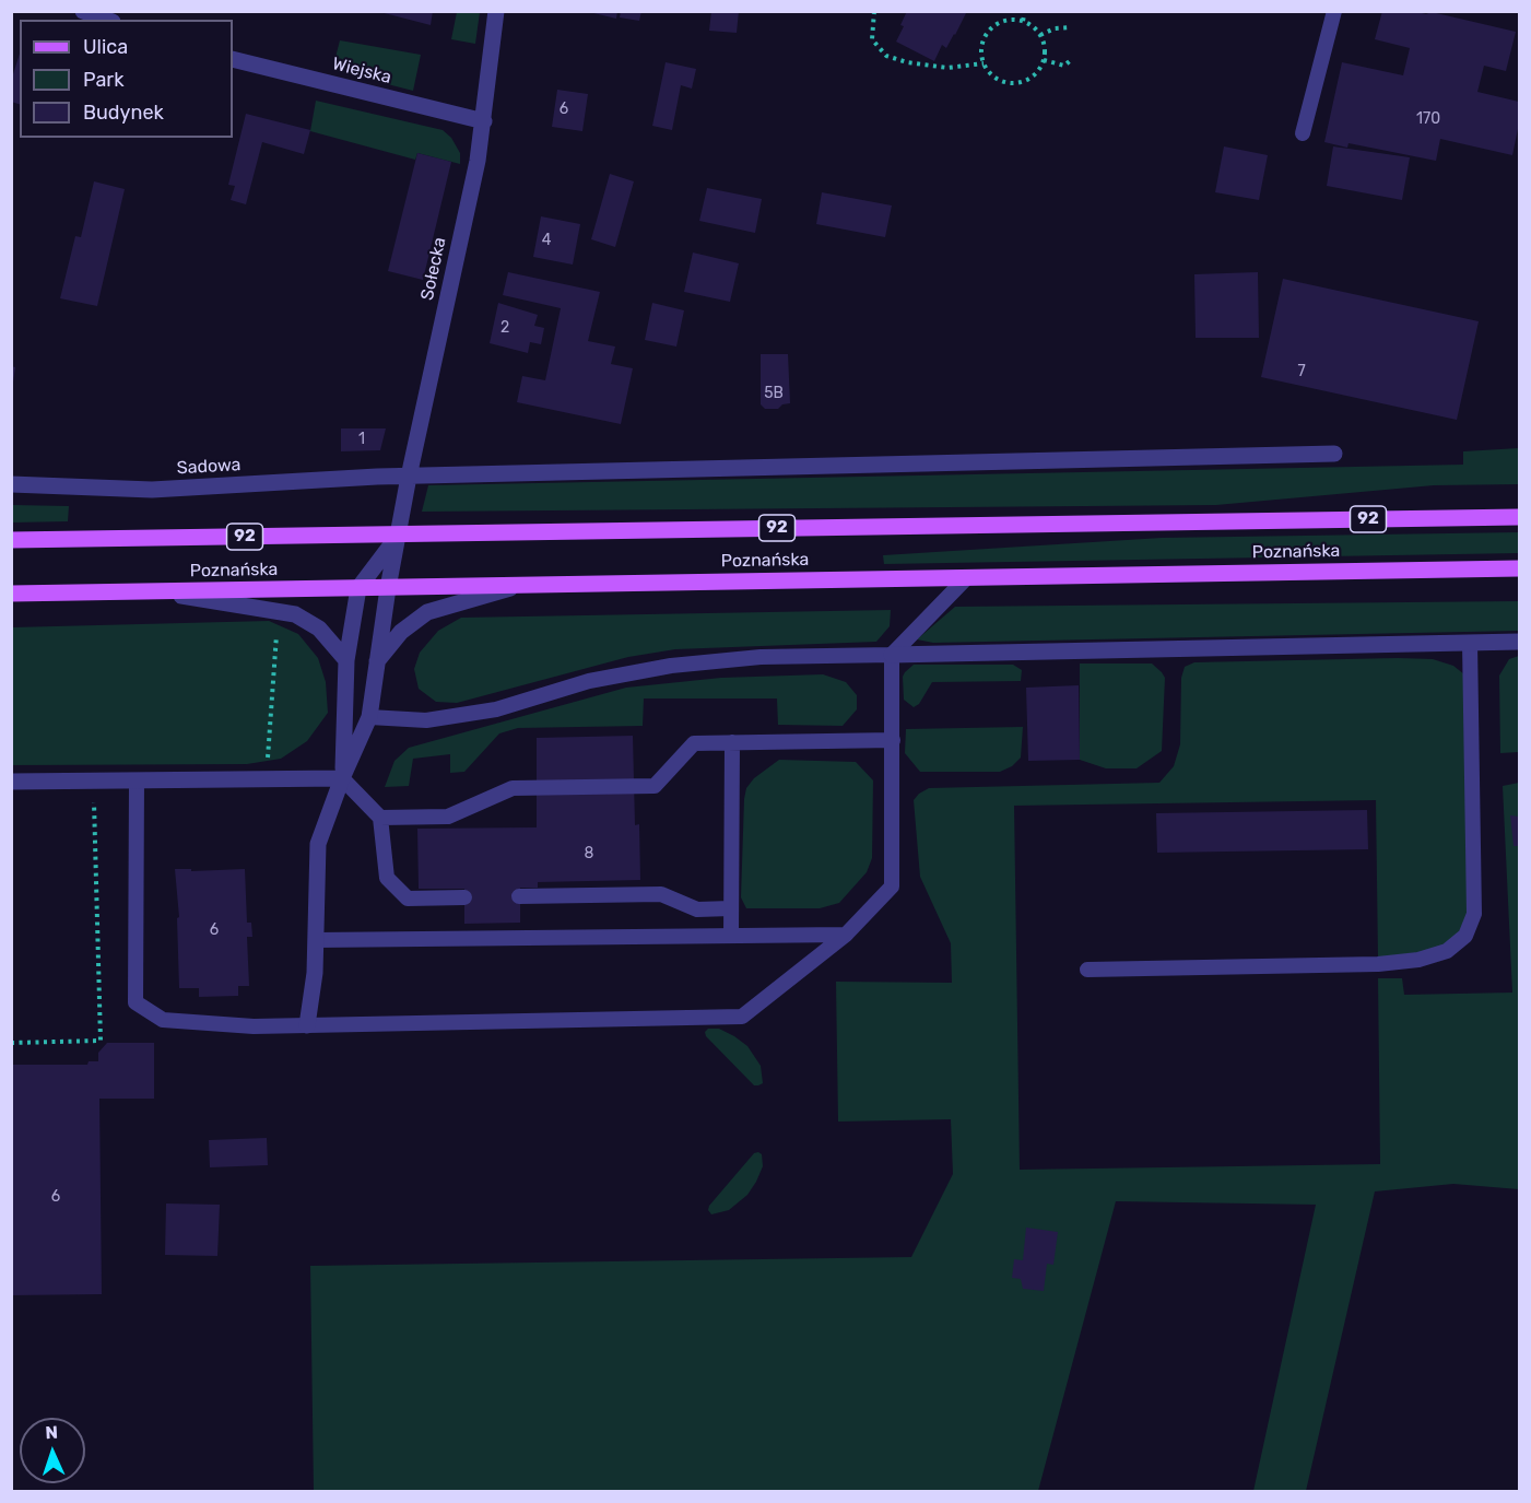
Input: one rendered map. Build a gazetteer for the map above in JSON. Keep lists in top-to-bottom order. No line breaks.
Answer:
{"streets":{"main road":["92","Poznańska"],"street":["Wiejska","Sołecka","Sadowa"]},"crossings":[["Wiejska","Sołecka"],["Sołecka","Sadowa"],["Sołecka","Poznańska"]],"house_numbers":["6","170","4","2","7","5B","1","8","6","6"],"legend":["Ulica","Park","Budynek"],"north":"top"}
